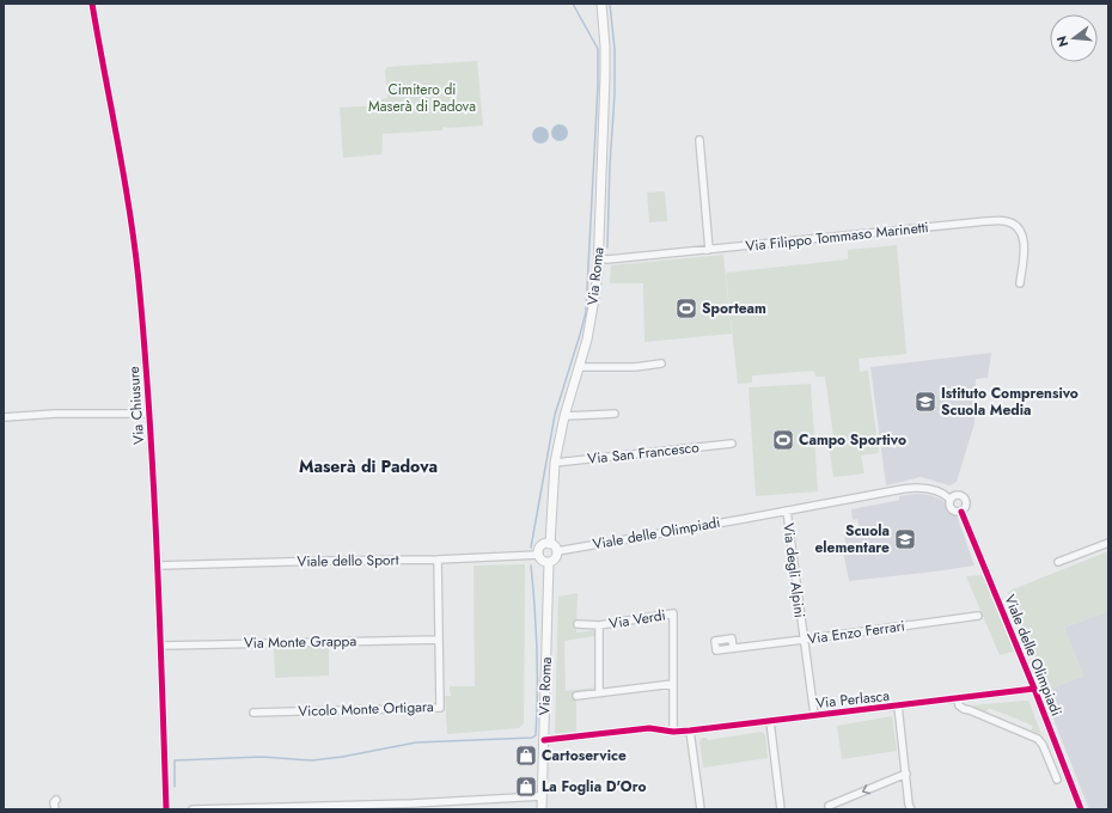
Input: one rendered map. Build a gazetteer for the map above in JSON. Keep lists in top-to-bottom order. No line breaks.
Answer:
{"streets":{"main road":["Via Roma"],"street":["Via Filippo Tommaso Marinetti","Via Chiusure","Via San Francesco","Viale delle Olimpiadi","Viale dello Sport","Via degli Alpini","Via Verdi","Via Enzo Ferrari","Via Monte Grappa","Via Perlasca","Vicolo Monte Ortigara"]},"crossings":[["Via Filippo Tommaso Marinetti","Via Roma"],["Via Roma","Via San Francesco"],["Via Roma","Viale delle Olimpiadi"],["Via Roma","Viale dello Sport"],["Via Roma","Via Perlasca"],["Via Chiusure","Viale dello Sport"],["Via Chiusure","Via Monte Grappa"],["Viale delle Olimpiadi","Viale dello Sport"],["Viale delle Olimpiadi","Via degli Alpini"],["Viale delle Olimpiadi","Via Perlasca"],["Via degli Alpini","Via Enzo Ferrari"],["Via degli Alpini","Via Perlasca"],["Via Verdi","Via Perlasca"],["Via Monte Grappa","Vicolo Monte Ortigara"]],"districts":["Maserà di Padova"],"parks":["Cimitero di Maserà di Padova"],"places":{"sports":["Sporteam","Campo Sportivo"],"school or university":["Istituto Comprensivo Scuola Media","Scuola elementare"],"shop":["Cartoservice","La Foglia D'Oro"]},"north":"left"}
